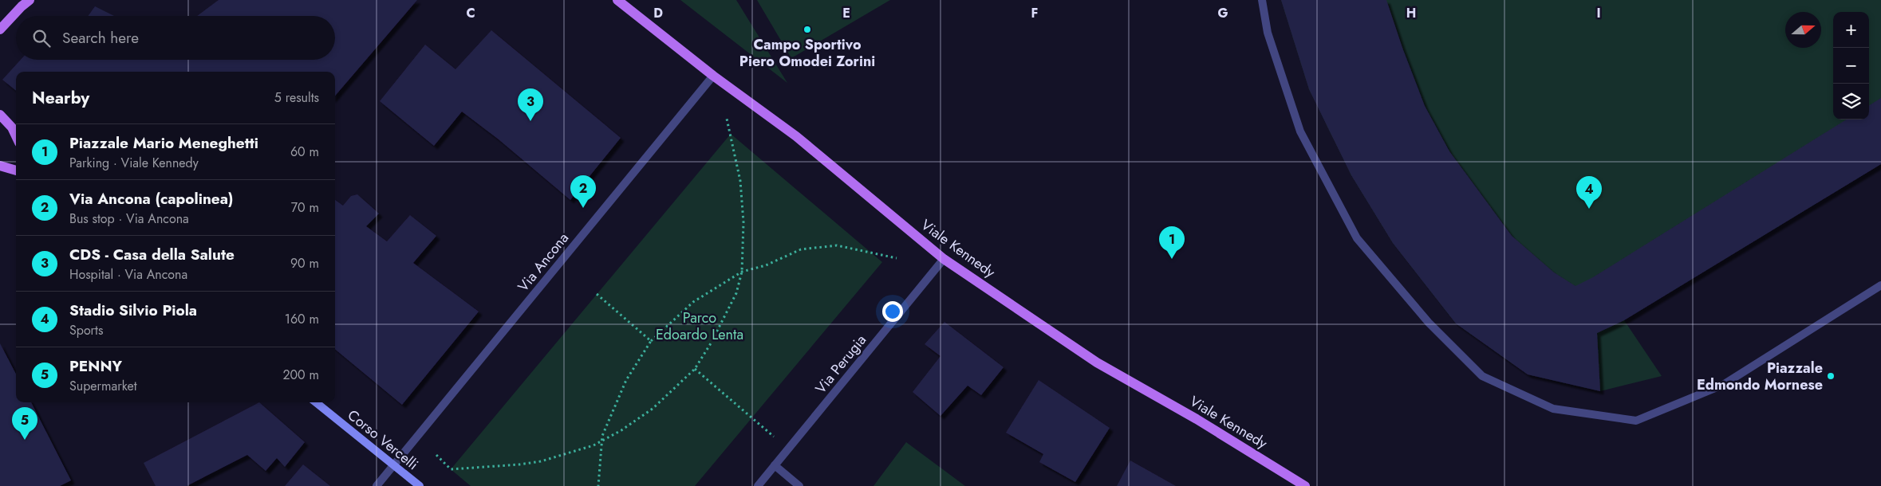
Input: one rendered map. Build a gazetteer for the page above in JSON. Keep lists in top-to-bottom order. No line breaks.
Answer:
{"streets":{"main road":["Viale Kennedy","Corso Vercelli"],"street":["Via Ancona","Via Perugia"]},"crossings":[["Viale Kennedy","Via Ancona"],["Viale Kennedy","Via Perugia"],["Via Ancona","Corso Vercelli"]],"parks":["Parco Edoardo Lenta"],"places":["Campo Sportivo Piero Omodei Zorini","Piazzale Edmondo Mornese"],"north":"right","page":{"map_buttons":["+","−"],"search":"Search here","heading":["Nearby","5 results"],"pins":["3","2","4","1","5"],"list":[{"mark":"1","name":"Piazzale Mario Meneghetti","note":"Parking · Viale Kennedy","value":"60 m"},{"mark":"2","name":"Via Ancona (capolinea)","note":"Bus stop · Via Ancona","value":"70 m"},{"mark":"3","name":"CDS - Casa della Salute","note":"Hospital · Via Ancona","value":"90 m"},{"mark":"4","name":"Stadio Silvio Piola","note":"Sports","value":"160 m"},{"mark":"5","name":"PENNY","note":"Supermarket","value":"200 m"}]},"grid":{"columns":["C","D","E","F","G","H","I"]}}
